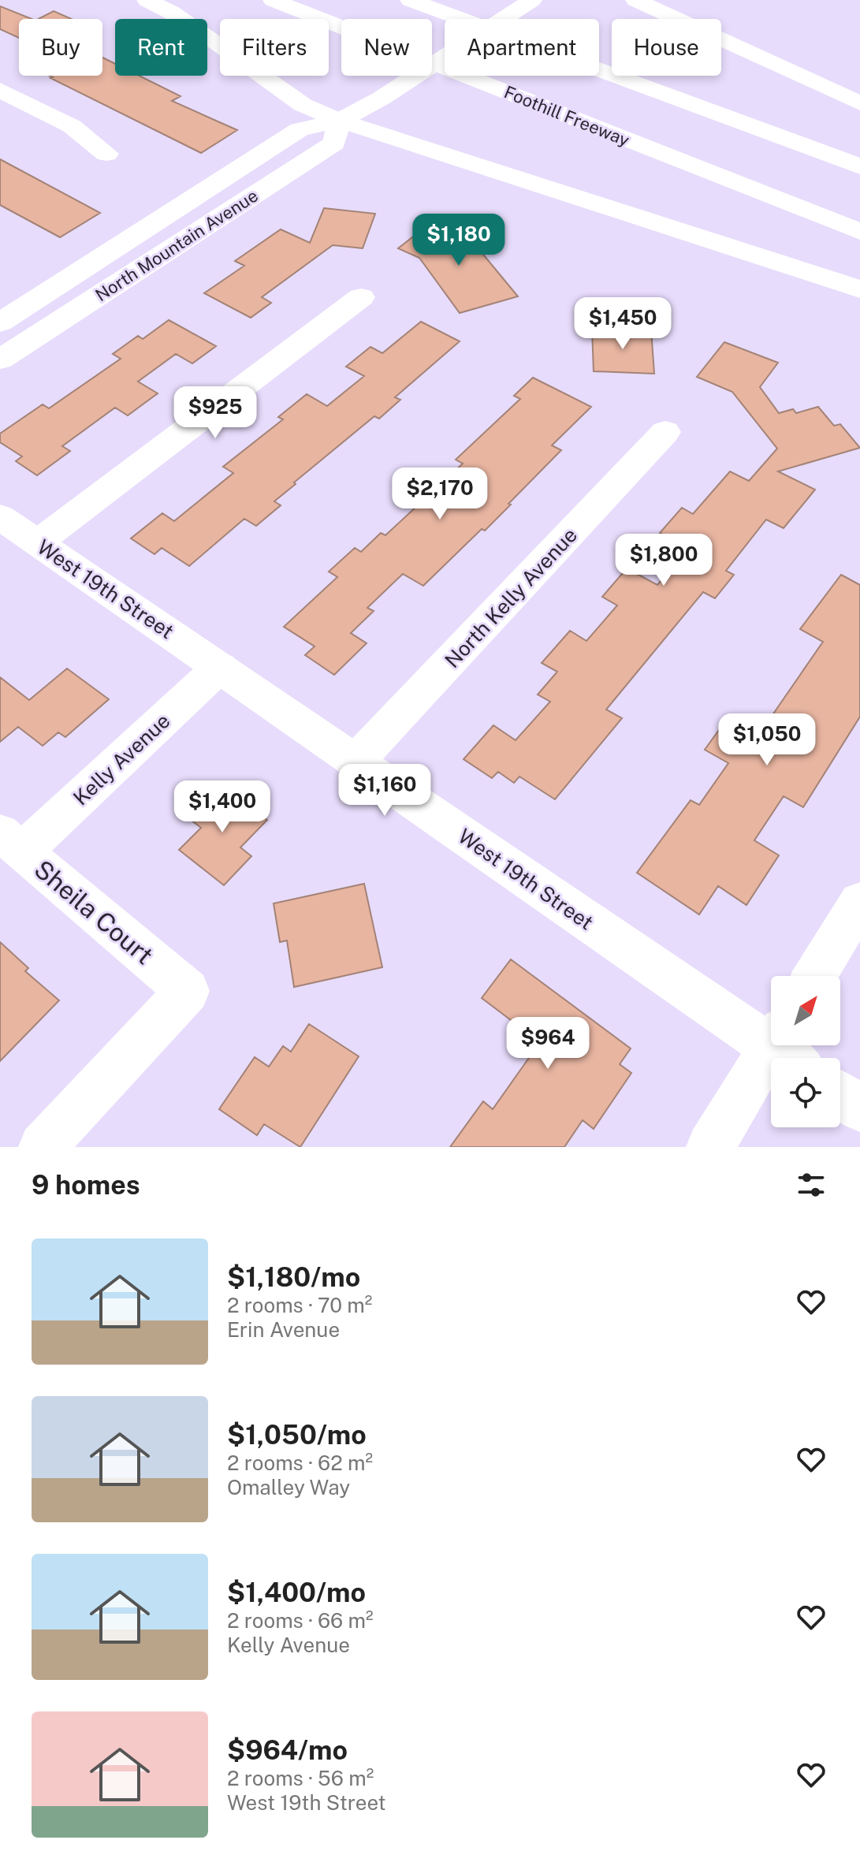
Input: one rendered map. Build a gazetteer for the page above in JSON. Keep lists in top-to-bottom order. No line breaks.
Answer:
{"streets":{"main road":["Foothill Freeway","North Mountain Avenue","West 19th Street","North Kelly Avenue","Kelly Avenue","Sheila Court"]},"crossings":[["West 19th Street","North Kelly Avenue"],["West 19th Street","Kelly Avenue"],["Kelly Avenue","Sheila Court"]],"north":"top right","page":{"chip":["Buy","Rent","Filters","New","Apartment","House"],"price":["$1,180","$1,450","$925","$2,170","$1,800","$1,050","$1,160","$1,400","$964"],"heading":"9 homes","list":[{"name":"$1,180/mo","note":"2 rooms · 70 m² · Erin Avenue"},{"name":"$1,050/mo","note":"2 rooms · 62 m² · Omalley Way"},{"name":"$1,400/mo","note":"2 rooms · 66 m² · Kelly Avenue"},{"name":"$964/mo","note":"2 rooms · 56 m² · West 19th Street"}]}}
